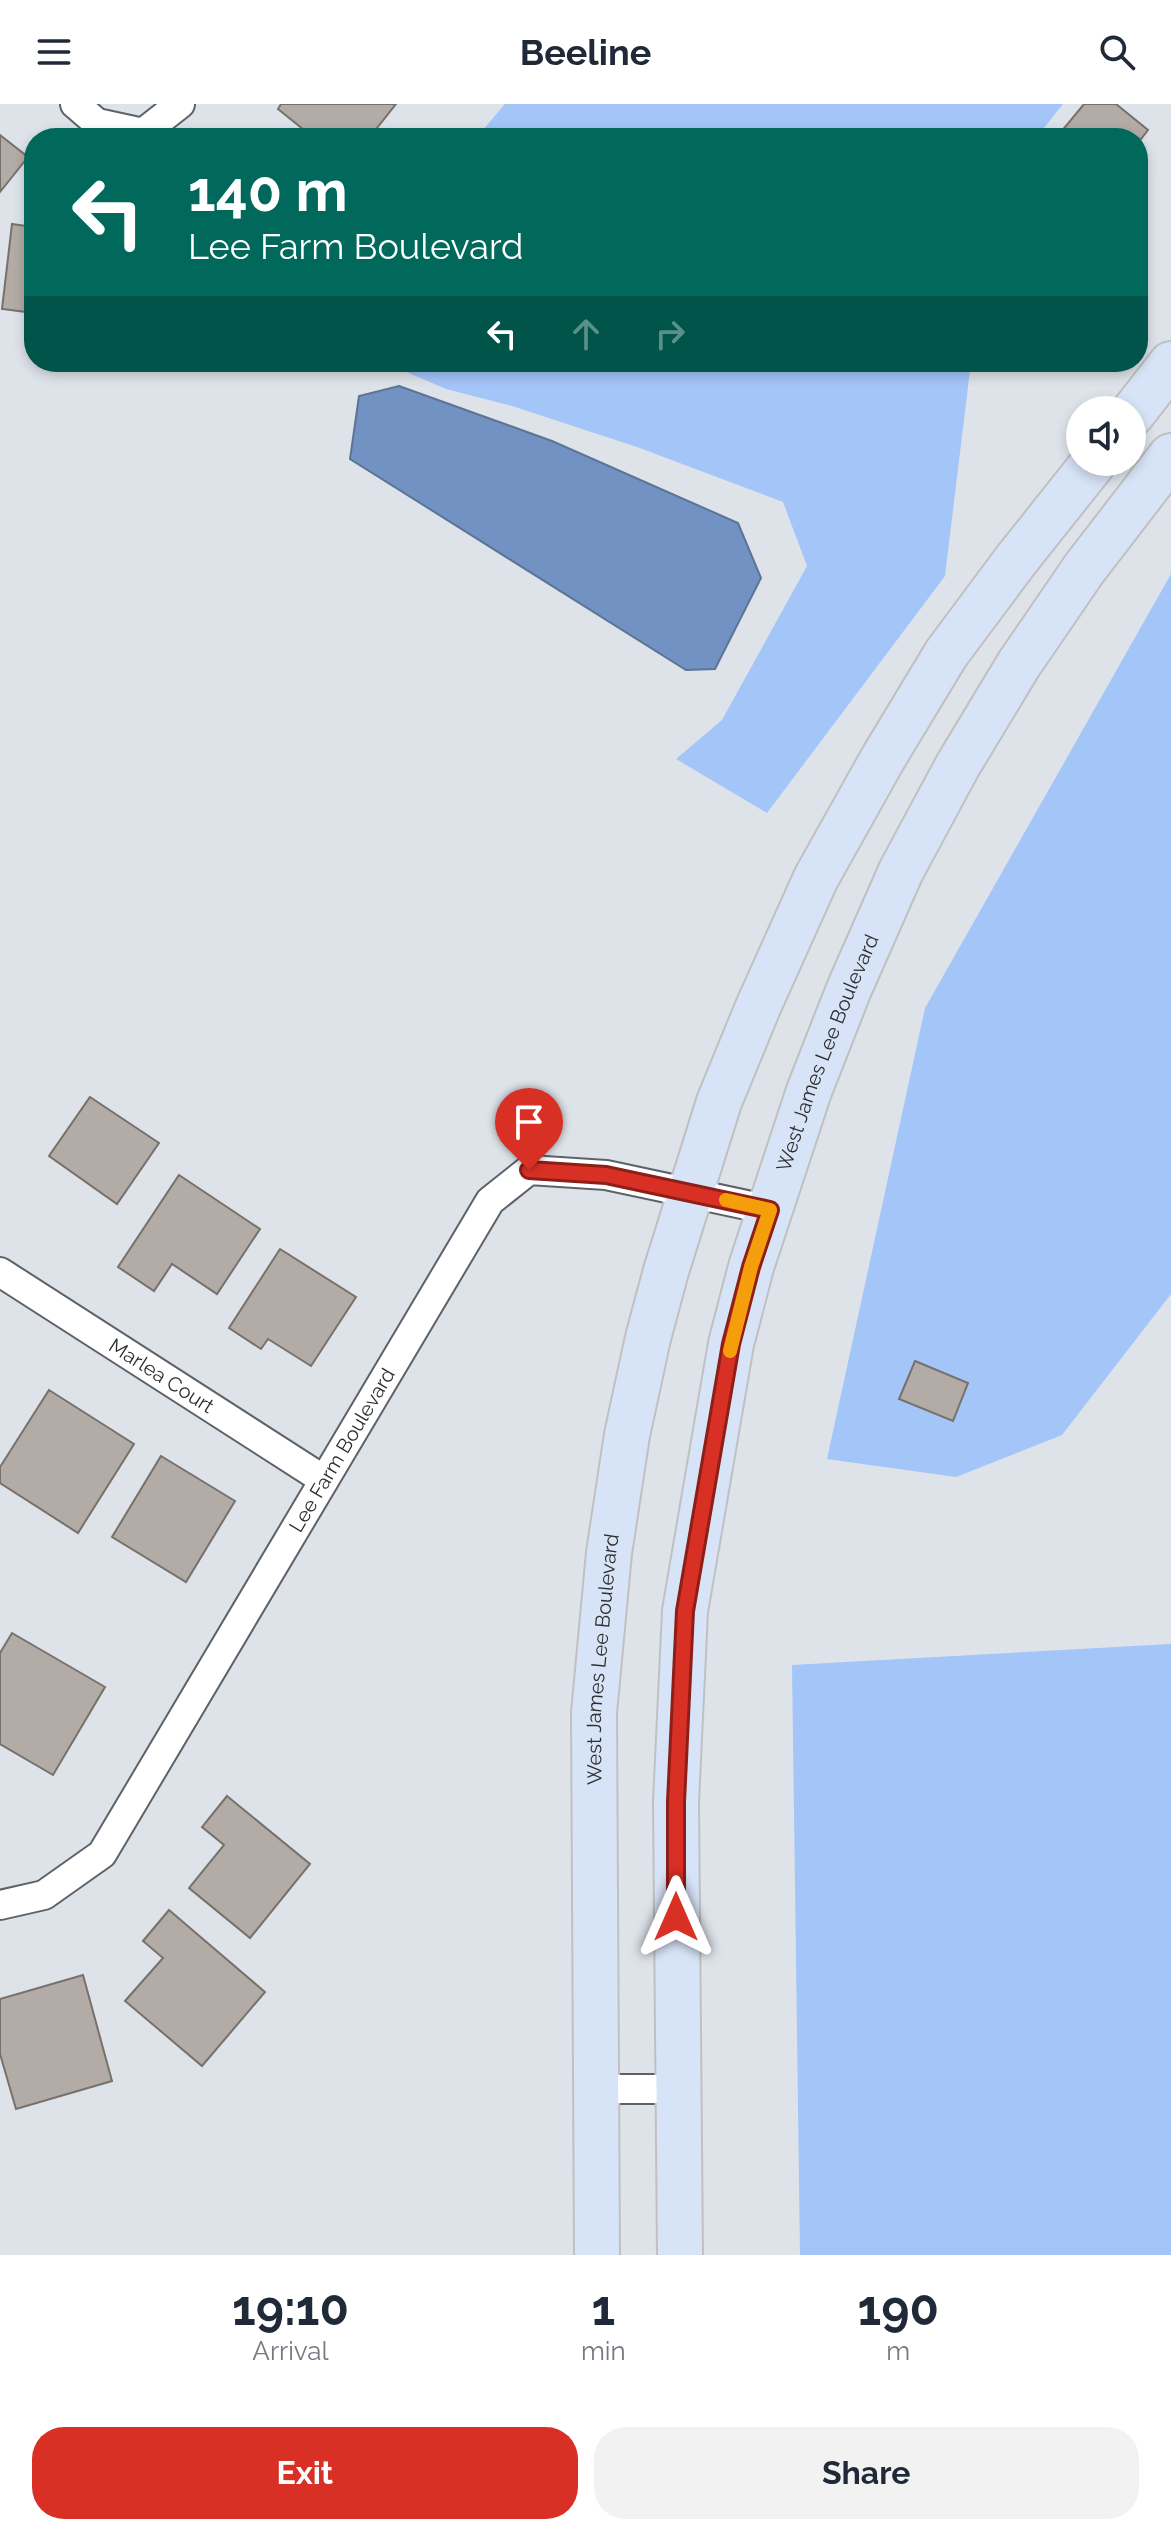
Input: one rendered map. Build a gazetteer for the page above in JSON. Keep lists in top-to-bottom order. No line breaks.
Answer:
{"streets":{"main road":["West James Lee Boulevard"],"street":["Marlea Court","Lee Farm Boulevard"]},"crossings":[["West James Lee Boulevard","Lee Farm Boulevard"],["Marlea Court","Lee Farm Boulevard"]],"page":{"header":"Beeline","turn":["140 m","Lee Farm Boulevard"],"eta":["19:10","Arrival","1","min","190","m"],"buttons":["Exit","Share"]}}
